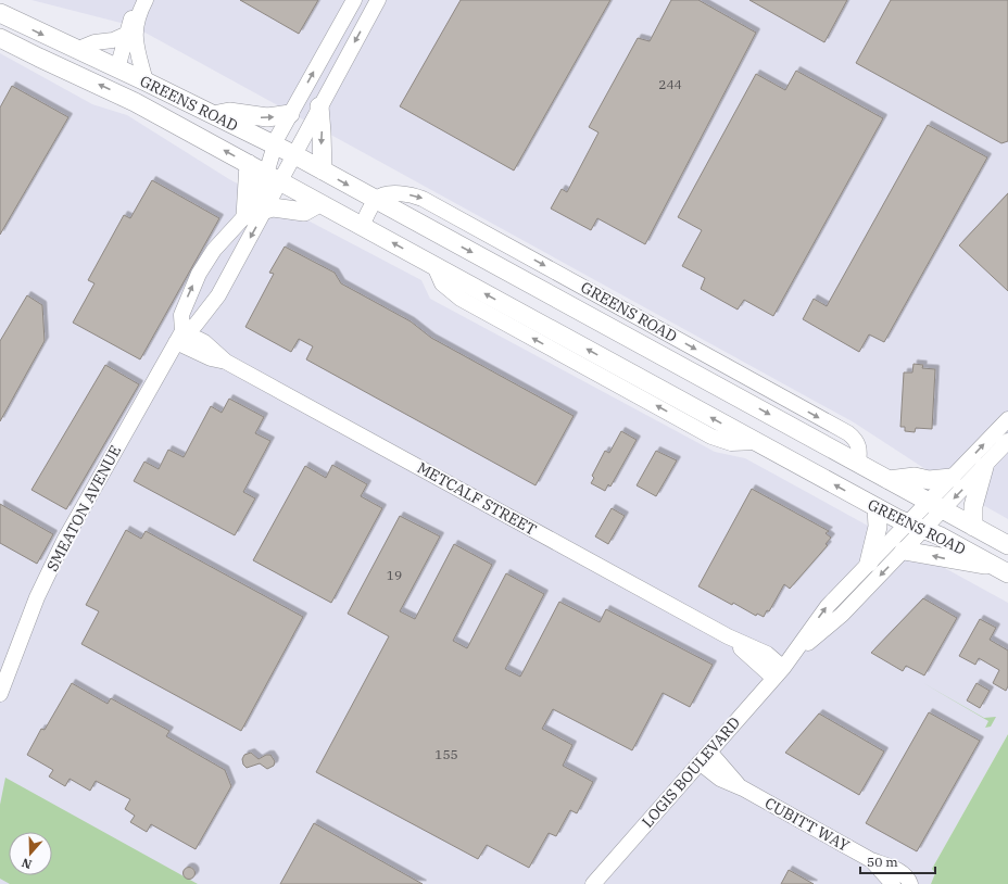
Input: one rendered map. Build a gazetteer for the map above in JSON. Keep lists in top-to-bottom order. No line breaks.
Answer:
{"streets":{"main road":["GREENS ROAD"],"street":["METCALF STREET","SMEATON AVENUE","LOGIS BOULEVARD","CUBITT WAY"]},"crossings":[["GREENS ROAD","SMEATON AVENUE"],["GREENS ROAD","LOGIS BOULEVARD"],["METCALF STREET","SMEATON AVENUE"],["METCALF STREET","LOGIS BOULEVARD"],["LOGIS BOULEVARD","CUBITT WAY"]],"house_numbers":["244","19","155"],"scale_bar":"50 m","north":"bottom"}
